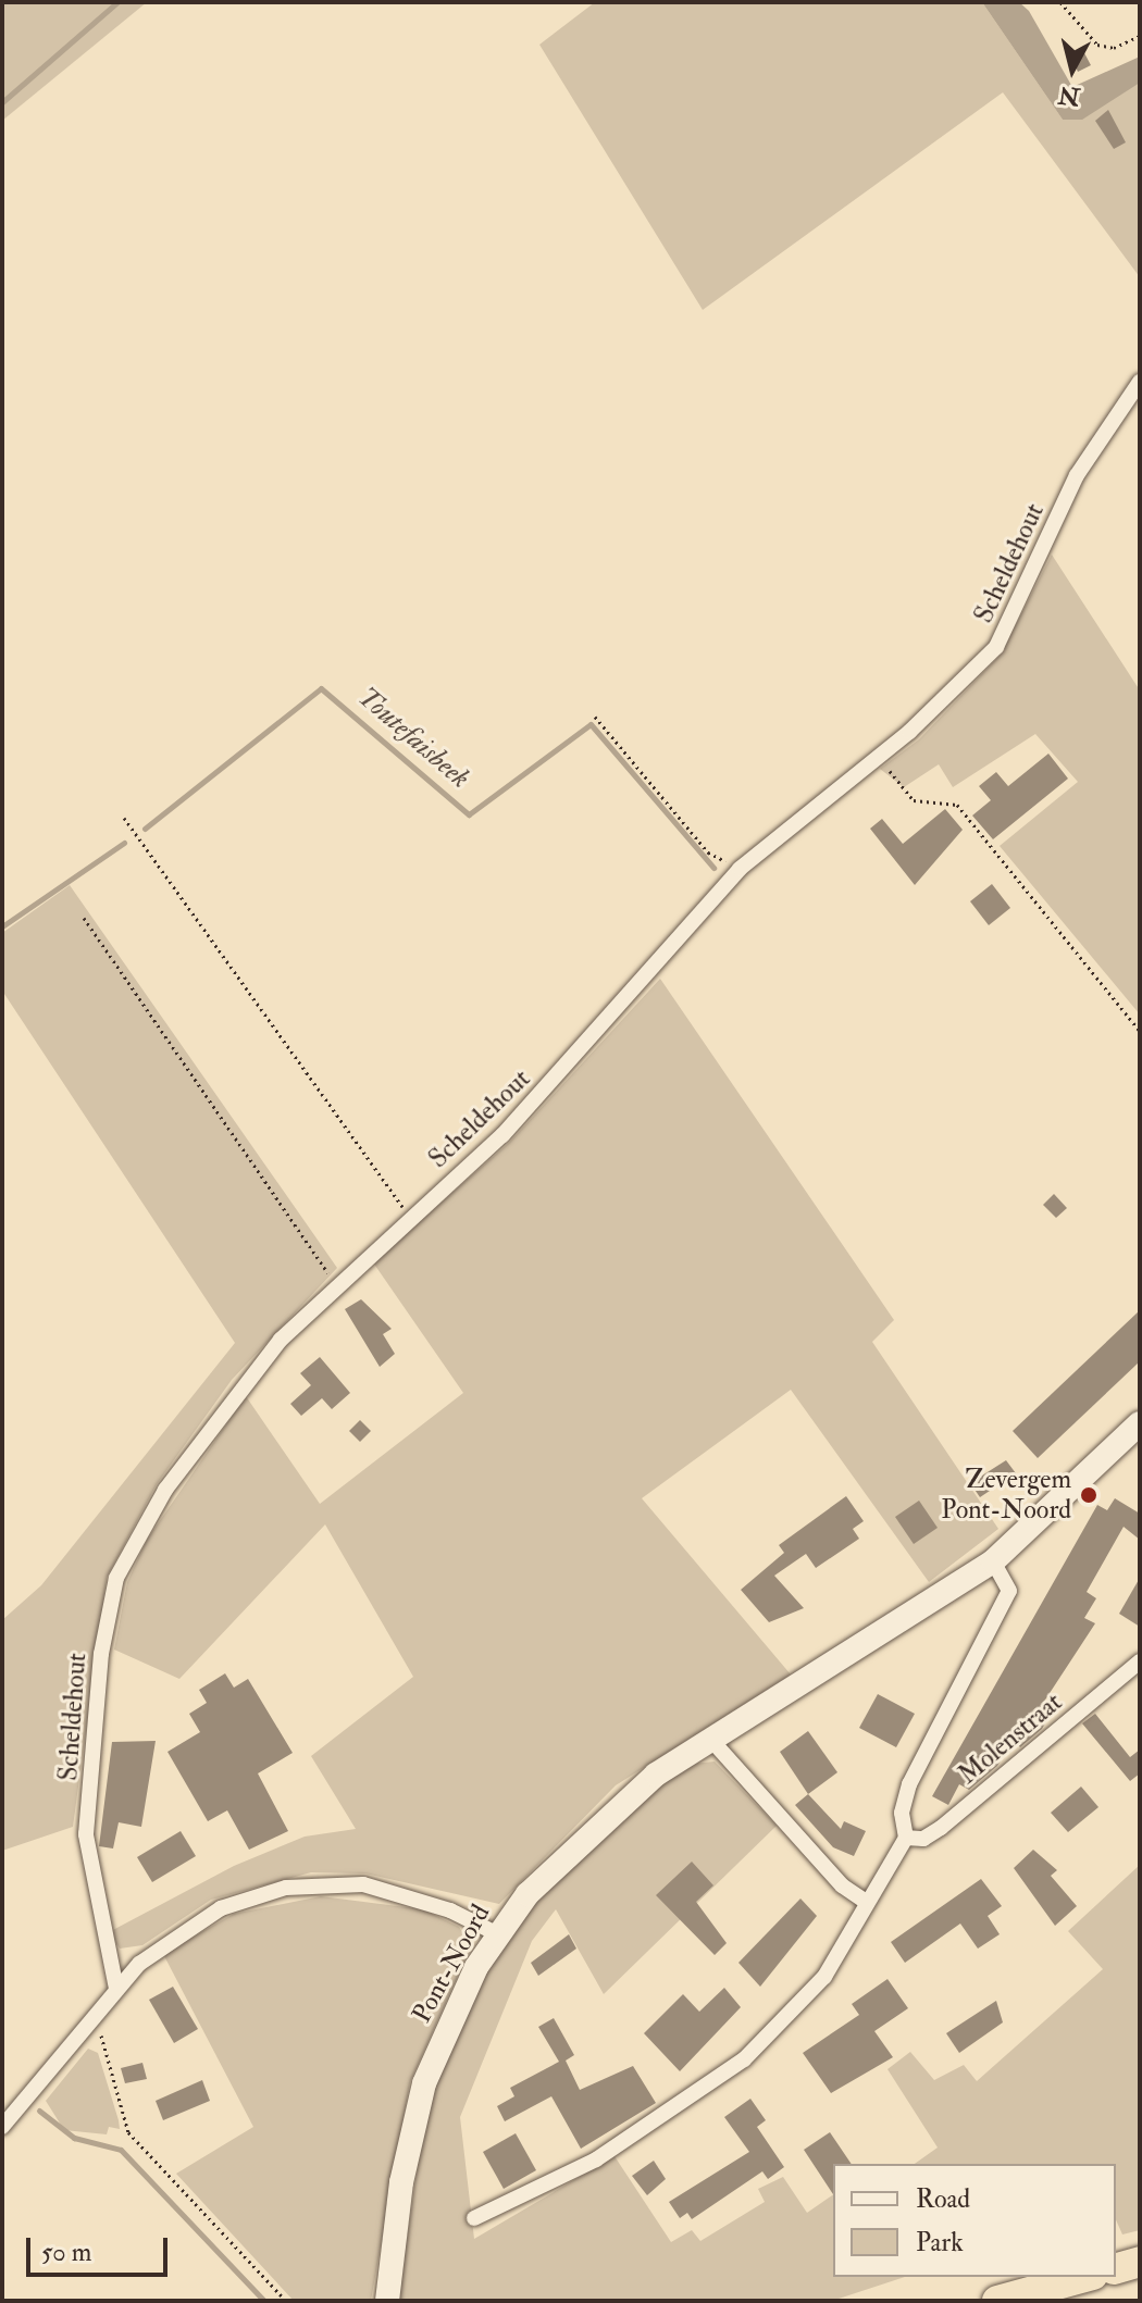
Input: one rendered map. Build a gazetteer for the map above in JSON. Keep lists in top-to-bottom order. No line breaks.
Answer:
{"streets":{"street":["Scheldehout","Molenstraat","Pont-Noord"]},"water":["Toutefaisbeek"],"places":["Zevergem Pont-Noord"],"legend":["Road","Park"],"scale_bar":"50 m","north":"bottom"}
